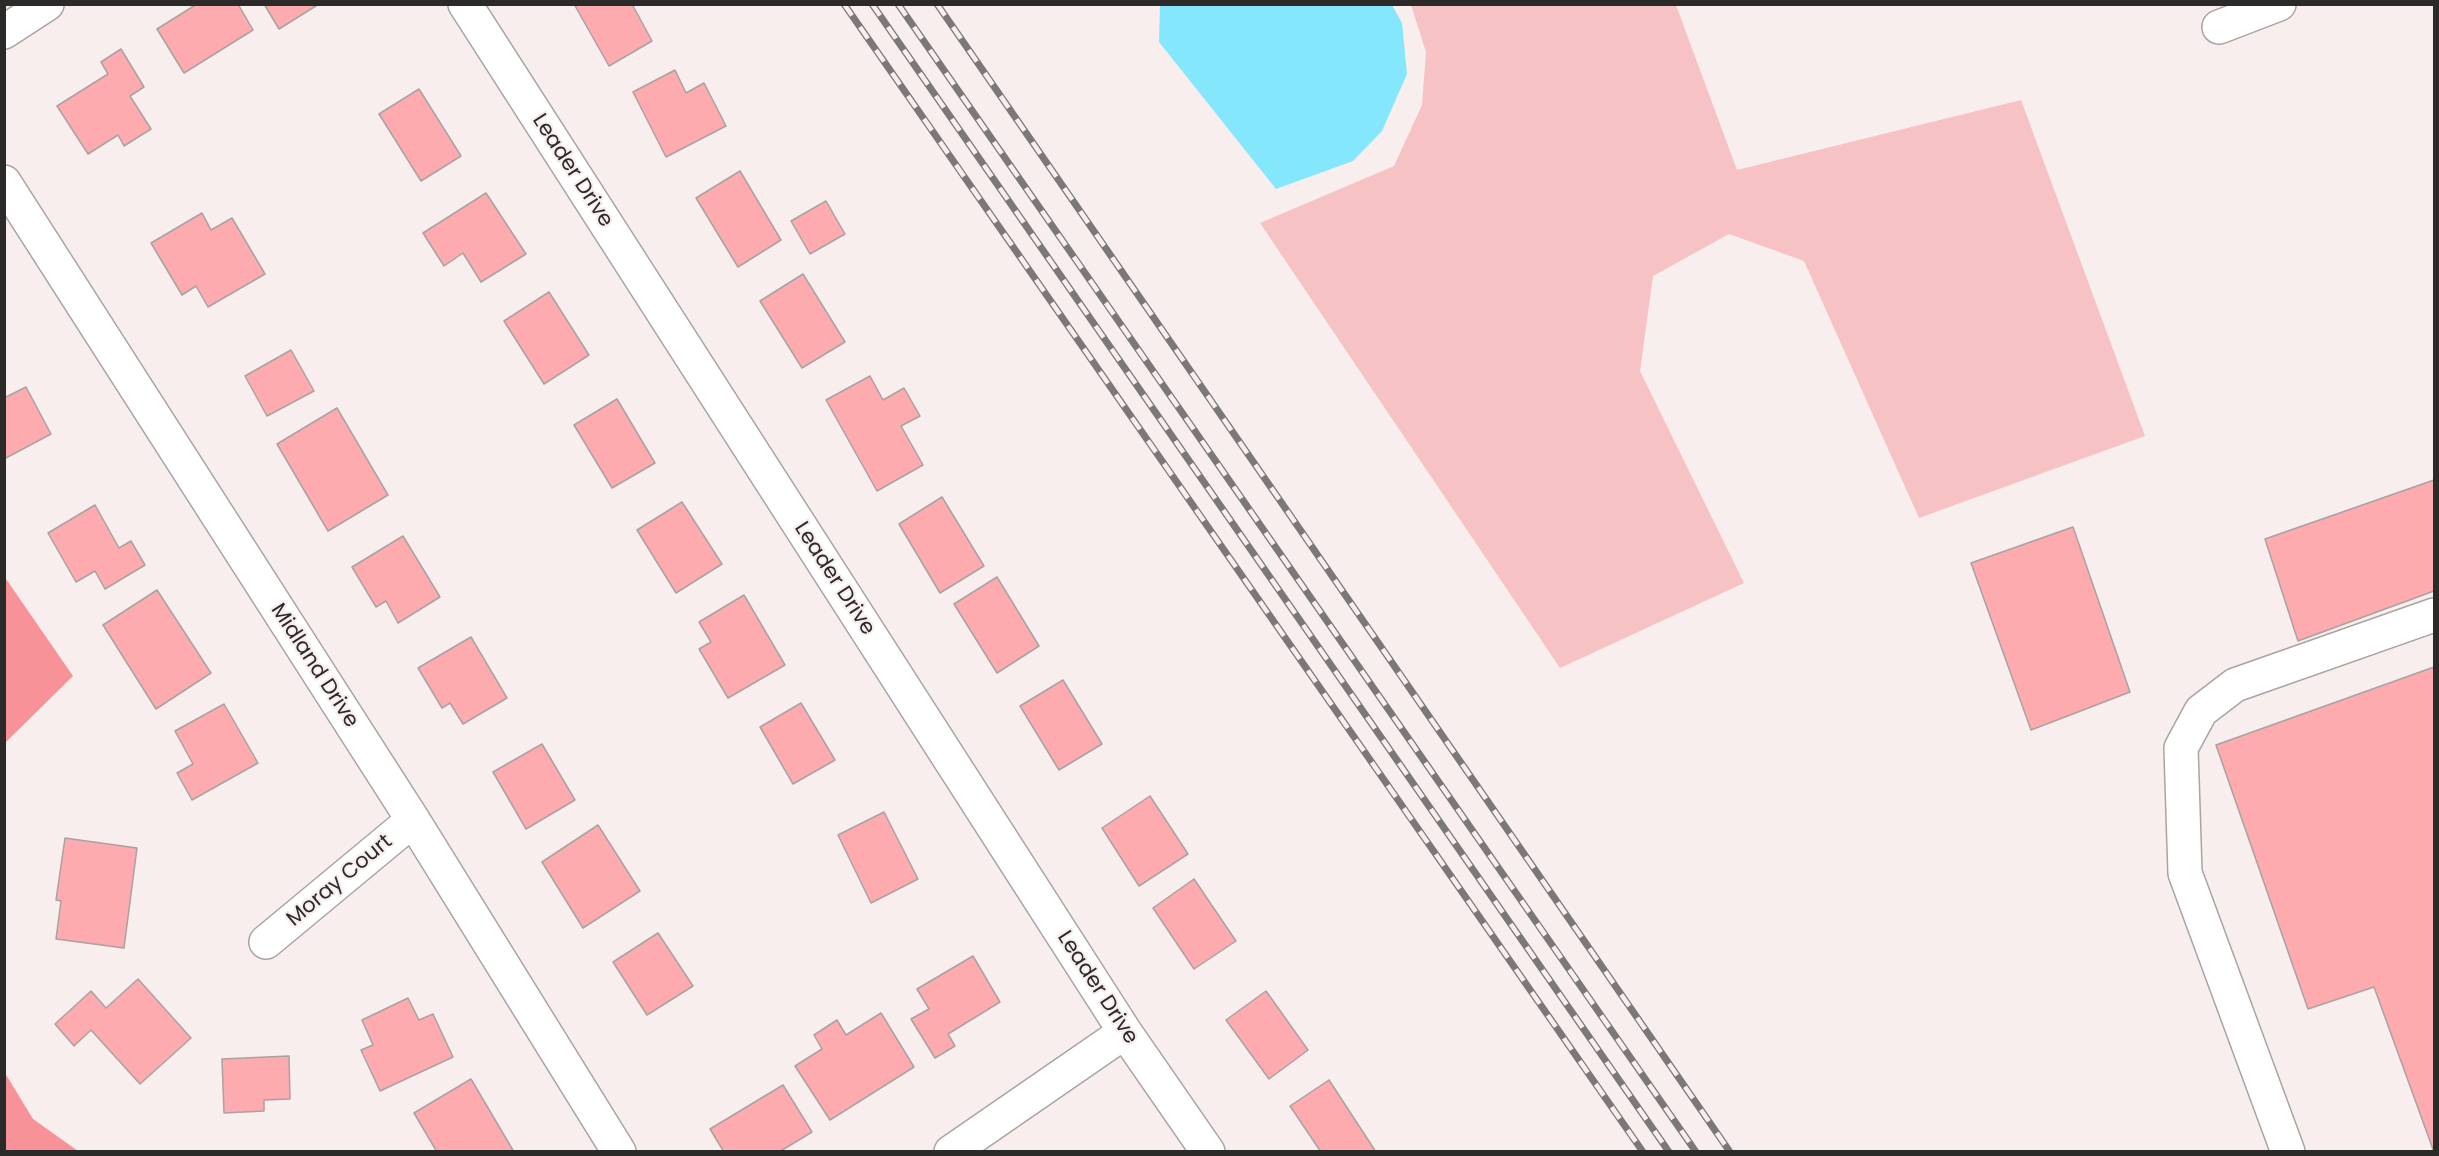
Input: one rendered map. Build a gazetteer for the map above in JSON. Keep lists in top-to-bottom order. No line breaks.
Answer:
{"streets":{"street":["Leader Drive","Midland Drive","Moray Court"]},"crossings":[["Midland Drive","Moray Court"]]}
